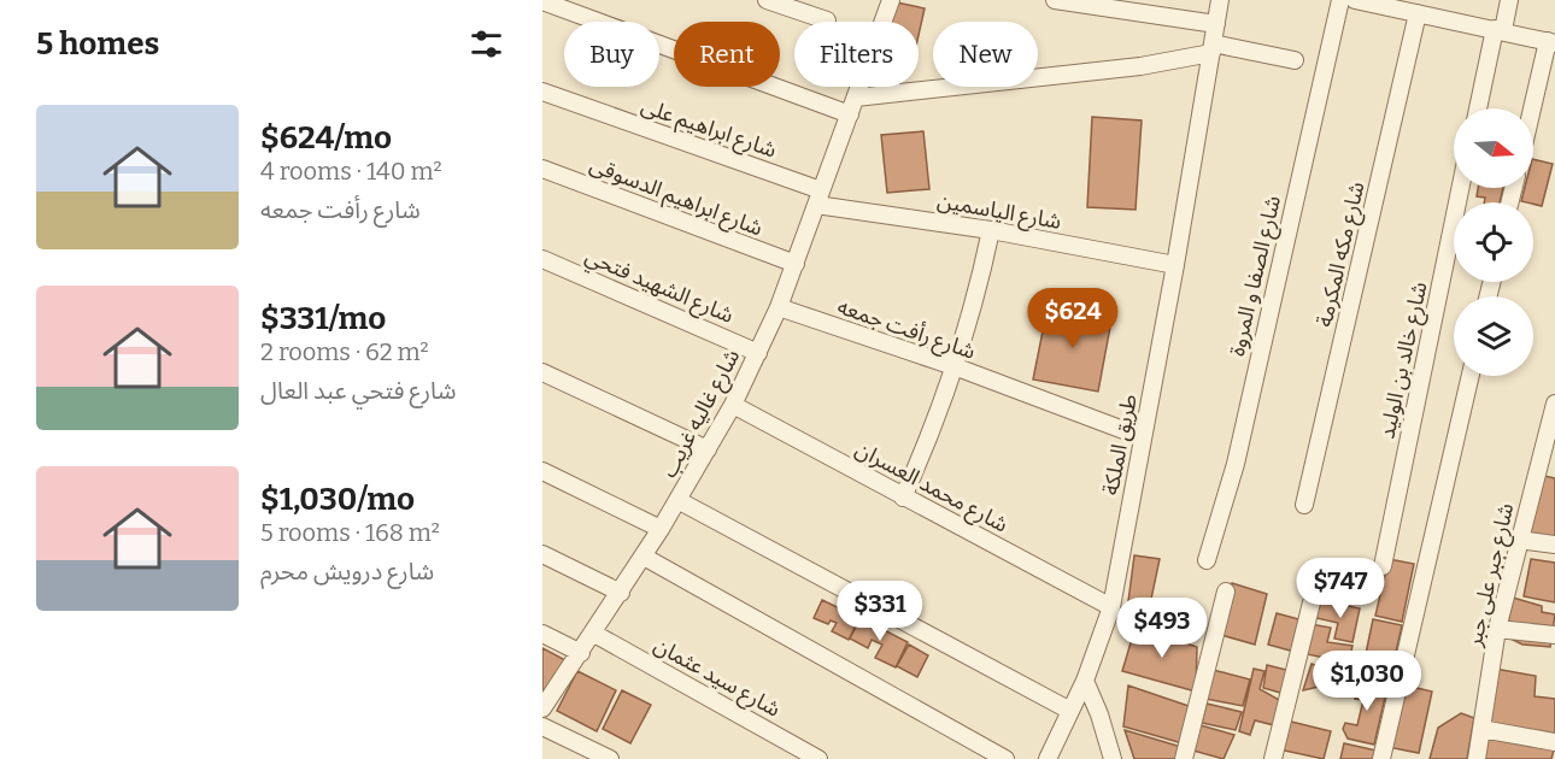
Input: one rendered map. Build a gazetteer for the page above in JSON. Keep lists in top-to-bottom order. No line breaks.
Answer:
{"streets":{"street":["شارع ابراهيم على","شارع ابراهيم الدسوقى","شارع الياسمين","شارع مكه المكرمة","شارع الصفا و المروة","شارع الشهيد فتحي","شارع رأفت جمعه","شارع خالد بن الوليد","شارع غاليه غريب","طريق الملكة","شارع محمد العسران","شارع جبر على جبر","شارع سيد عثمان"]},"crossings":[["شارع ابراهيم على","شارع الياسمين"],["شارع ابراهيم على","شارع غاليه غريب"],["شارع ابراهيم الدسوقى","شارع غاليه غريب"],["شارع الياسمين","شارع غاليه غريب"],["شارع الياسمين","طريق الملكة"],["شارع الشهيد فتحي","شارع غاليه غريب"],["شارع رأفت جمعه","شارع غاليه غريب"],["شارع رأفت جمعه","طريق الملكة"],["شارع غاليه غريب","شارع محمد العسران"],["شارع غاليه غريب","شارع سيد عثمان"],["طريق الملكة","شارع محمد العسران"]],"north":"right","page":{"heading":"5 homes","chip":["Buy","Rent","Filters","New"],"list":[{"name":"$624/mo","note":"4 rooms · 140 m² · شارع رأفت جمعه"},{"name":"$331/mo","note":"2 rooms · 62 m² · شارع فتحي عبد العال"},{"name":"$1,030/mo","note":"5 rooms · 168 m² · شارع درويش محرم"}],"price":["$624","$747","$331","$493","$1,030"]}}
